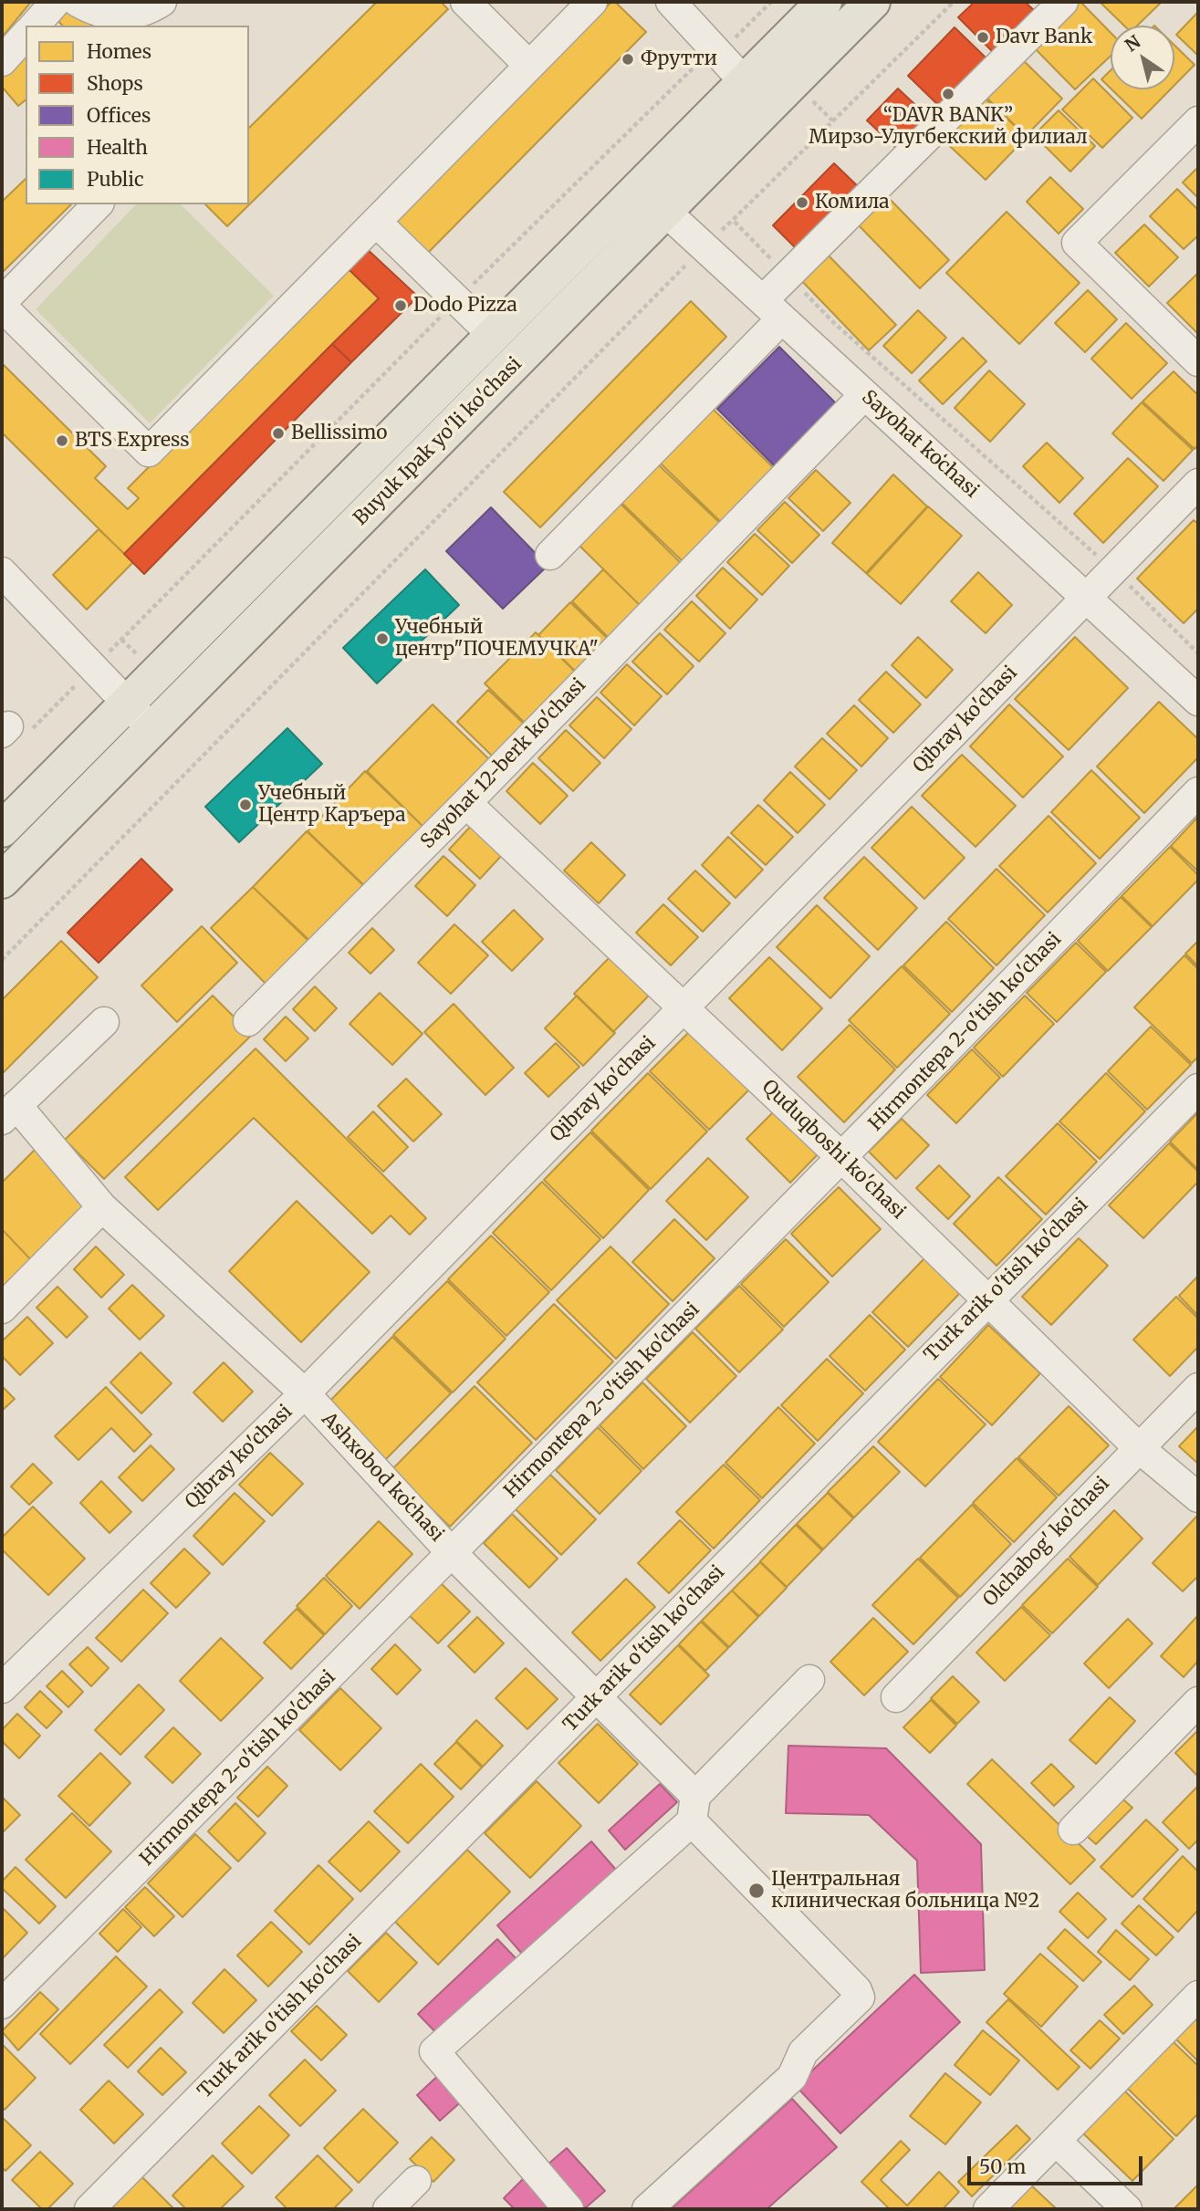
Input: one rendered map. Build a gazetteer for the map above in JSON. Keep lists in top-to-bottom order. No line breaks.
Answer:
{"streets":{"main road":["Buyuk Ipak yo'li ko'chasi"],"street":["Sayohat koʻchasi","Qibray ko'chasi","Sayohat 12-berk ko'chasi","Hirmontepa 2-o'tish ko'chasi","Quduqboshi ko'chasi","Turk arik o'tish ko'chasi","Ashxobod koʻchasi","Olchabog' ko'chasi"]},"crossings":[["Buyuk Ipak yo'li ko'chasi","Sayohat koʻchasi"],["Sayohat koʻchasi","Qibray ko'chasi"],["Sayohat koʻchasi","Sayohat 12-berk ko'chasi"],["Qibray ko'chasi","Quduqboshi ko'chasi"],["Qibray ko'chasi","Ashxobod koʻchasi"],["Sayohat 12-berk ko'chasi","Quduqboshi ko'chasi"],["Hirmontepa 2-o'tish ko'chasi","Quduqboshi ko'chasi"],["Hirmontepa 2-o'tish ko'chasi","Ashxobod koʻchasi"],["Quduqboshi ko'chasi","Turk arik o'tish ko'chasi"],["Quduqboshi ko'chasi","Olchabog' ko'chasi"],["Turk arik o'tish ko'chasi","Ashxobod koʻchasi"]],"places":["Davr Bank","Фрутти","“DAVR BANK” Мирзо-Улугбекский филиал","Комила","Dodo Pizza","Bellissimo","BTS Express","Учебный центр\"ПОЧЕМУЧКА\"","Учебный Центр Каръера","Центральная клиническая больница №2"],"legend":["Homes","Shops","Offices","Health","Public"],"scale_bar":"50 m","north":"top left"}
